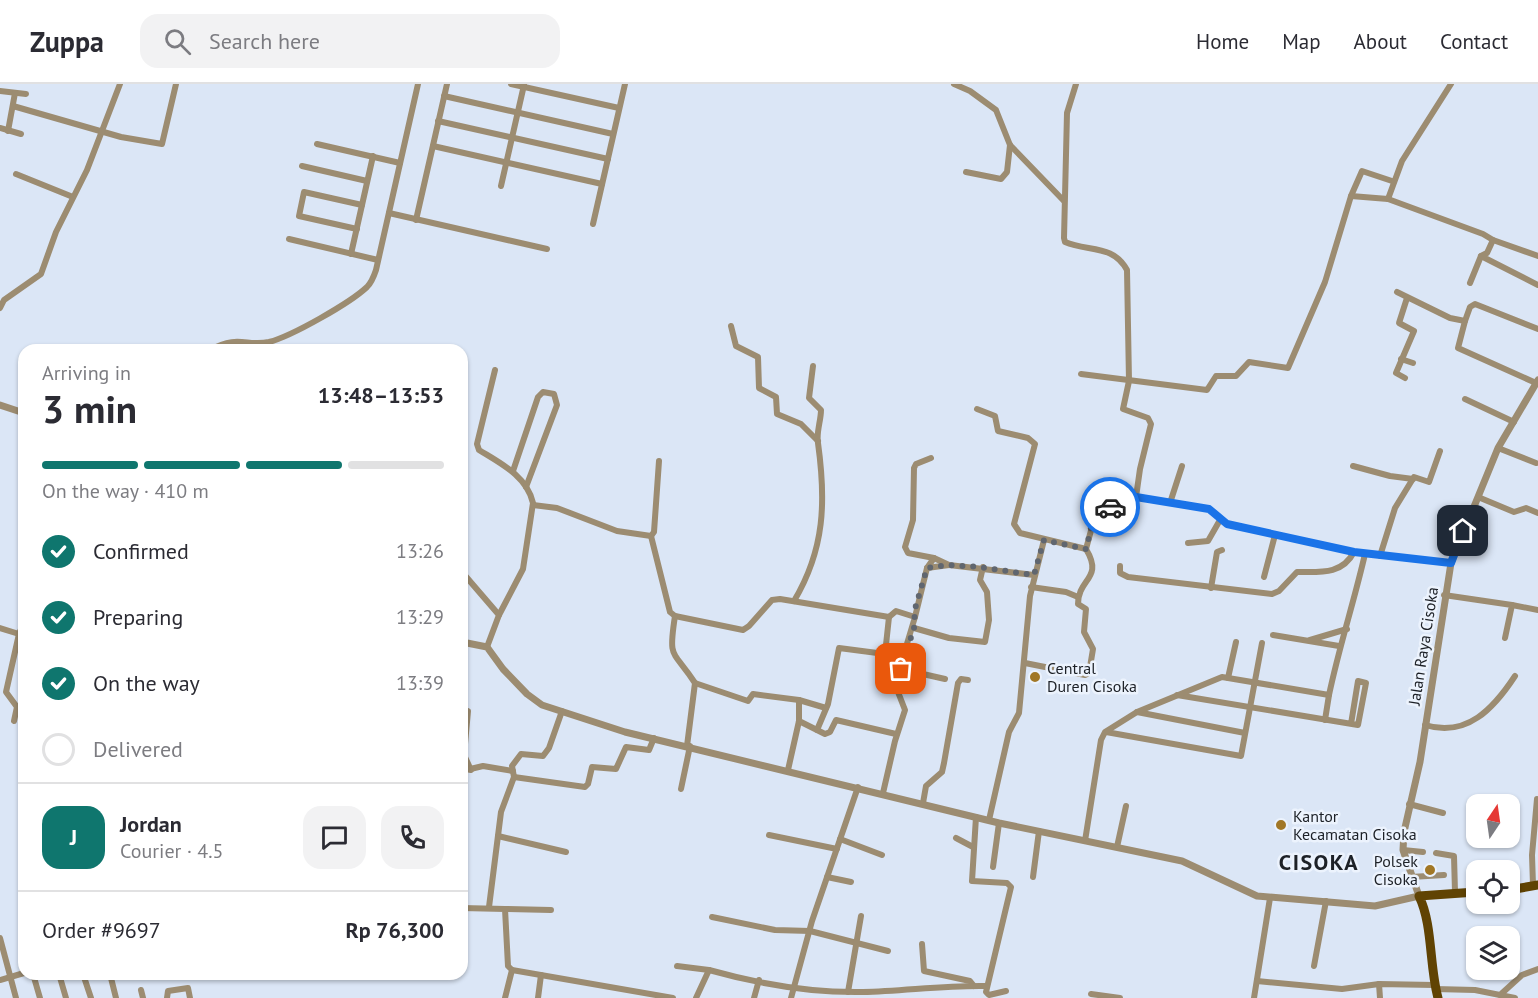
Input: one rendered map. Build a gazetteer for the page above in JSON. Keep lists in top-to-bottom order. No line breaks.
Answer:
{"streets":{"street":["Jalan Raya Cisoka"]},"districts":["CISOKA"],"places":["Central Duren Cisoka","Kantor Kecamatan Cisoka","Polsek Cisoka"],"north":"top","page":{"header":"Zuppa","search":"Search here","nav":["Home","Map","About","Contact"],"heading":["3 min","Arriving in","13:48–13:53"],"panel":["Jordan","Courier · 4.5","Order #9697","Rp 76,300"],"bar":"On the way · 410 m","list":[["Confirmed","13:26"],["Preparing","13:29"],["On the way","13:39"],"Delivered"],"round":"J"}}
